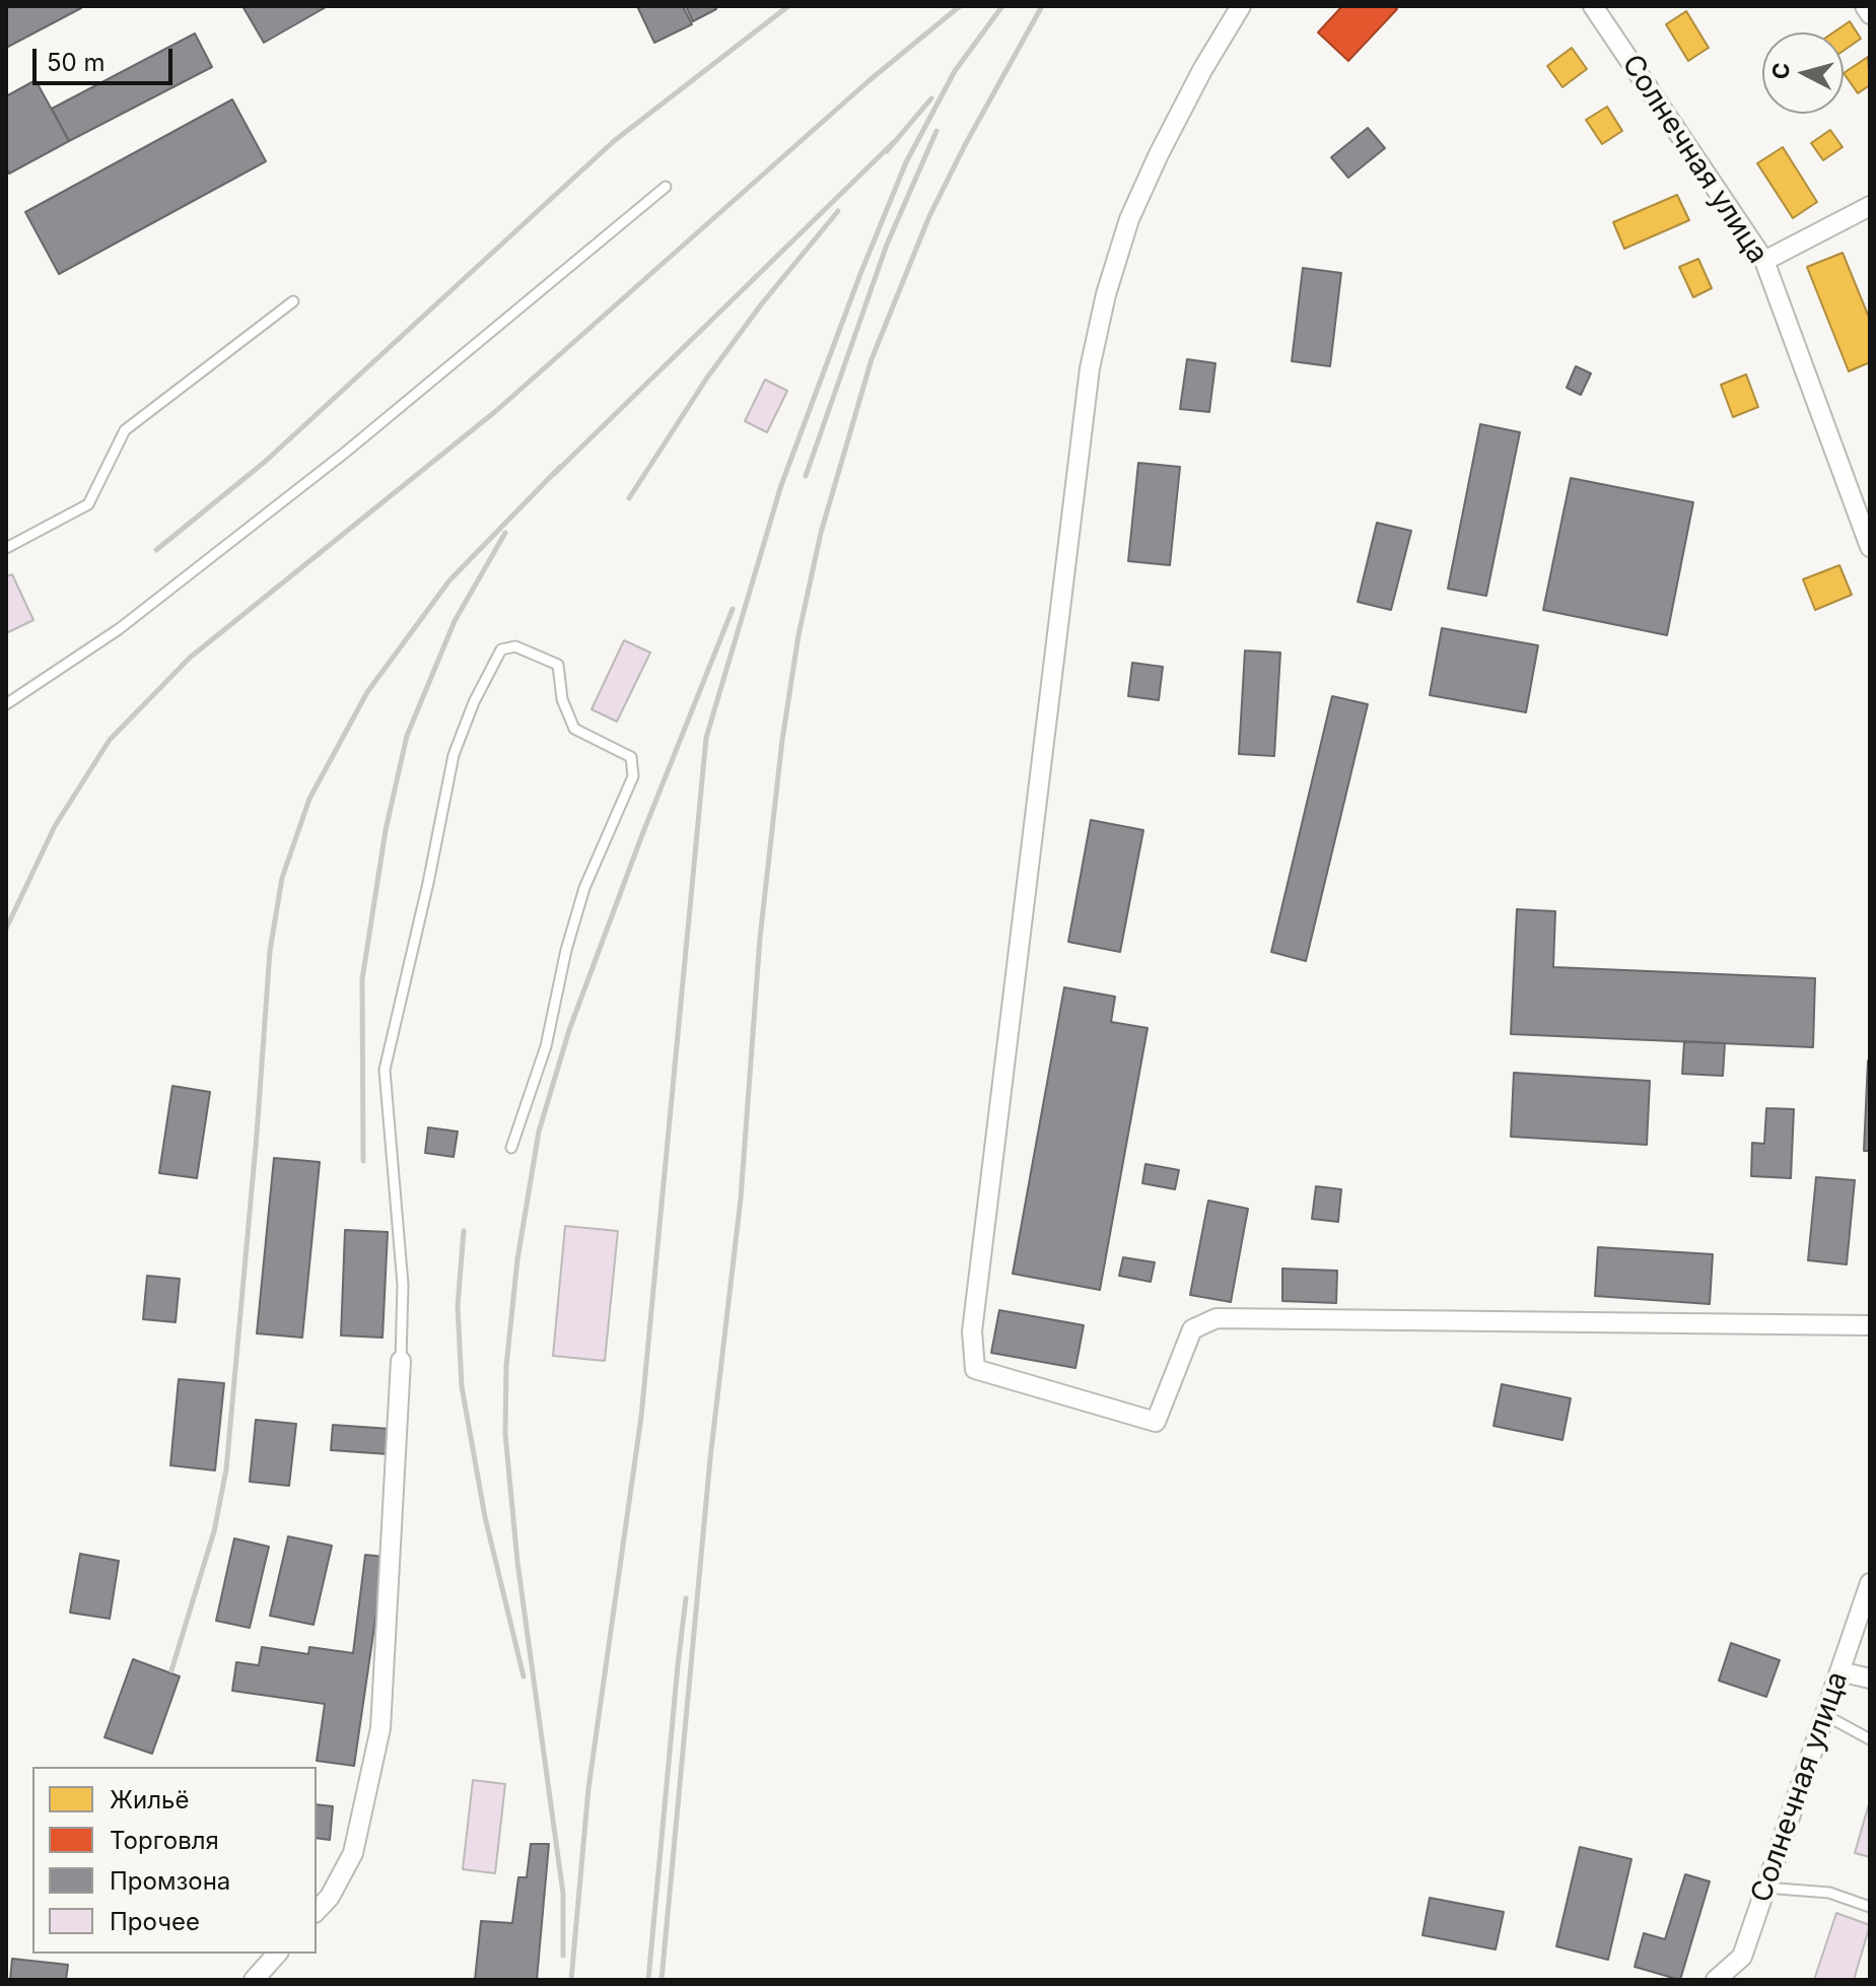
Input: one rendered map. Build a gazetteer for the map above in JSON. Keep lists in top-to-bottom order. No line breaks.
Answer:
{"streets":{"street":["Солнечная улица"]},"legend":["Жильё","Торговля","Промзона","Прочее"],"scale_bar":"50 m","north":"left"}
